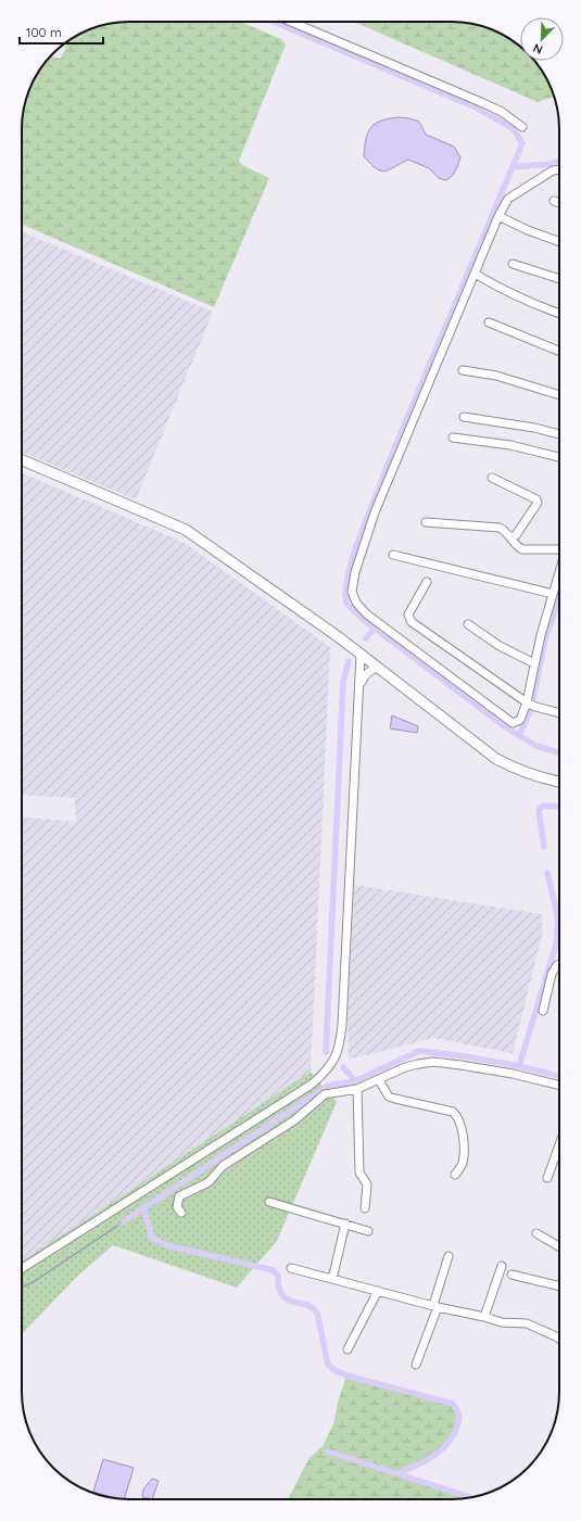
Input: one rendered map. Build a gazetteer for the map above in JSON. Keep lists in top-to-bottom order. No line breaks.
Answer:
{"scale_bar":"100 m","north":"bottom left"}
